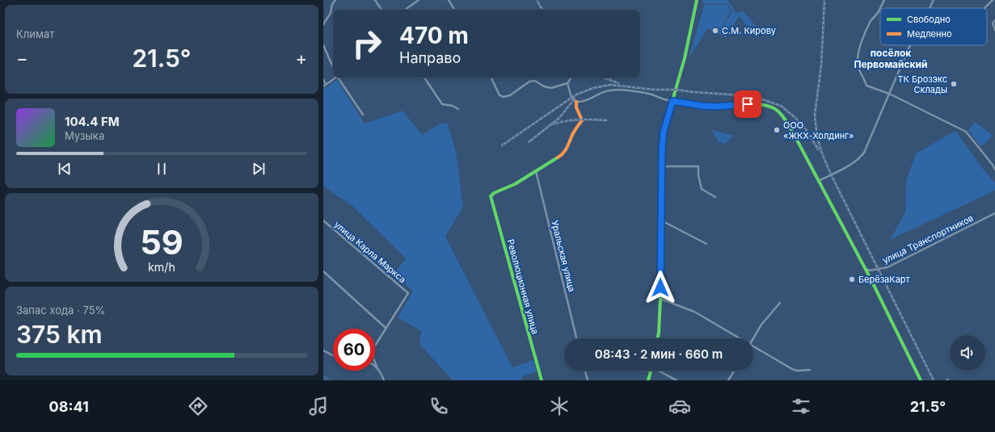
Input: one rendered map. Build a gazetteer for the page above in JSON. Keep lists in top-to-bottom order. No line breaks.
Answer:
{"streets":{"street":["улица Транспортников","улица Карла Маркса","Уральская улица","Революционная улица"]},"crossings":[["Уральская улица","Революционная улица"]],"districts":["посёлок Первомайский"],"places":["С.М. Кирову","ТК Брозэкс Склады","ООО «ЖКХ-Холдинг»","БерёзаКарт"],"legend":["Свободно","Медленно"],"page":{"tile":["Климат",["Запас хода · 75%","375 km"]],"turn":["470 m","Направо"],"heat":["−","21.5°","+"],"song":["104.4 FM","Музыка"],"limit":"60","trip":"08:43 · 2 мин · 660 m","tabs":["08:41","21.5°"],"gauge":["59","km/h"]}}
